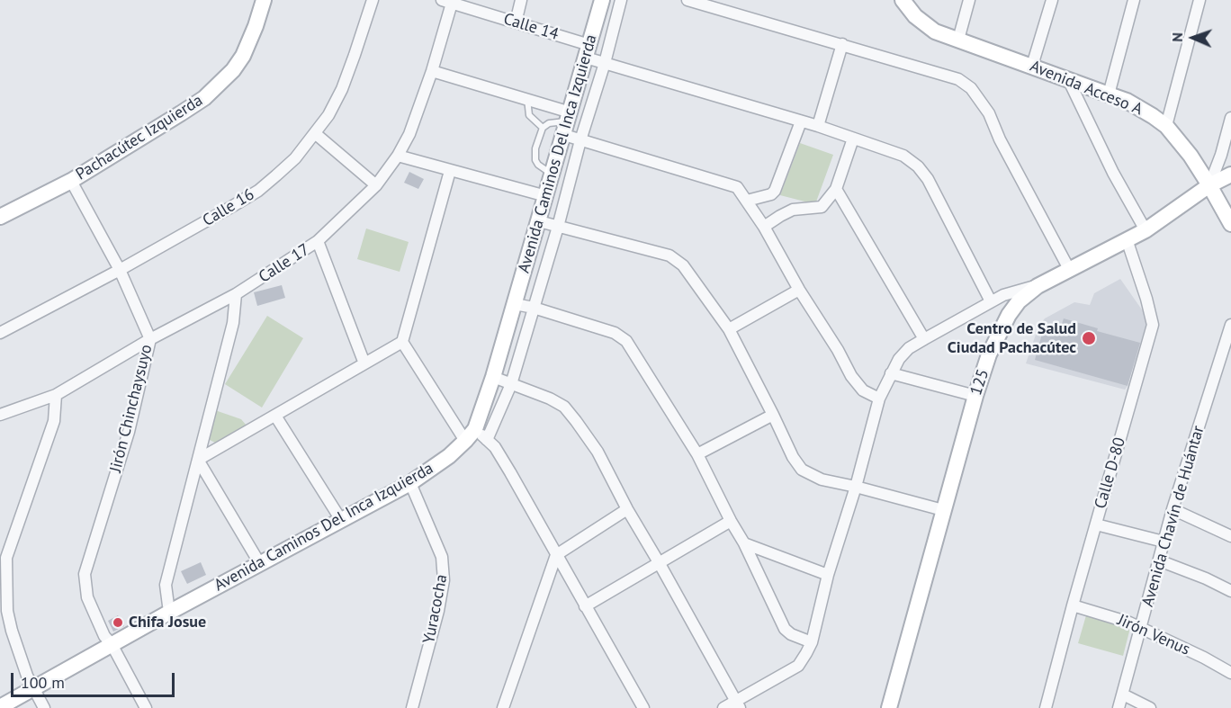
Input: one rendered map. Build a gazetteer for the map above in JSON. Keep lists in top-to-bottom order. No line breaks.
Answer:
{"streets":{"main road":["Avenida Acceso A","Pachacútec Izquierda","Avenida Caminos Del Inca Izquierda","125"],"street":["Calle 14","Calle 16","Calle 17","Jirón Chinchaysuyo","Calle D-80","Avenida Chavín de Huántar","Yuracocha","Jirón Venus"]},"crossings":[["Calle 14","Avenida Caminos Del Inca Izquierda"],["Calle 14","Calle 17"],["Avenida Acceso A","125"],["Pachacútec Izquierda","Jirón Chinchaysuyo"],["Avenida Caminos Del Inca Izquierda","Jirón Chinchaysuyo"],["Avenida Caminos Del Inca Izquierda","Yuracocha"],["Calle 16","Jirón Chinchaysuyo"],["Calle 17","Jirón Chinchaysuyo"],["125","Calle D-80"],["Calle D-80","Jirón Venus"],["Avenida Chavín de Huántar","Jirón Venus"]],"places":["Centro de Salud Ciudad Pachacútec","Chifa Josue"],"scale_bar":"100 m","north":"left"}
